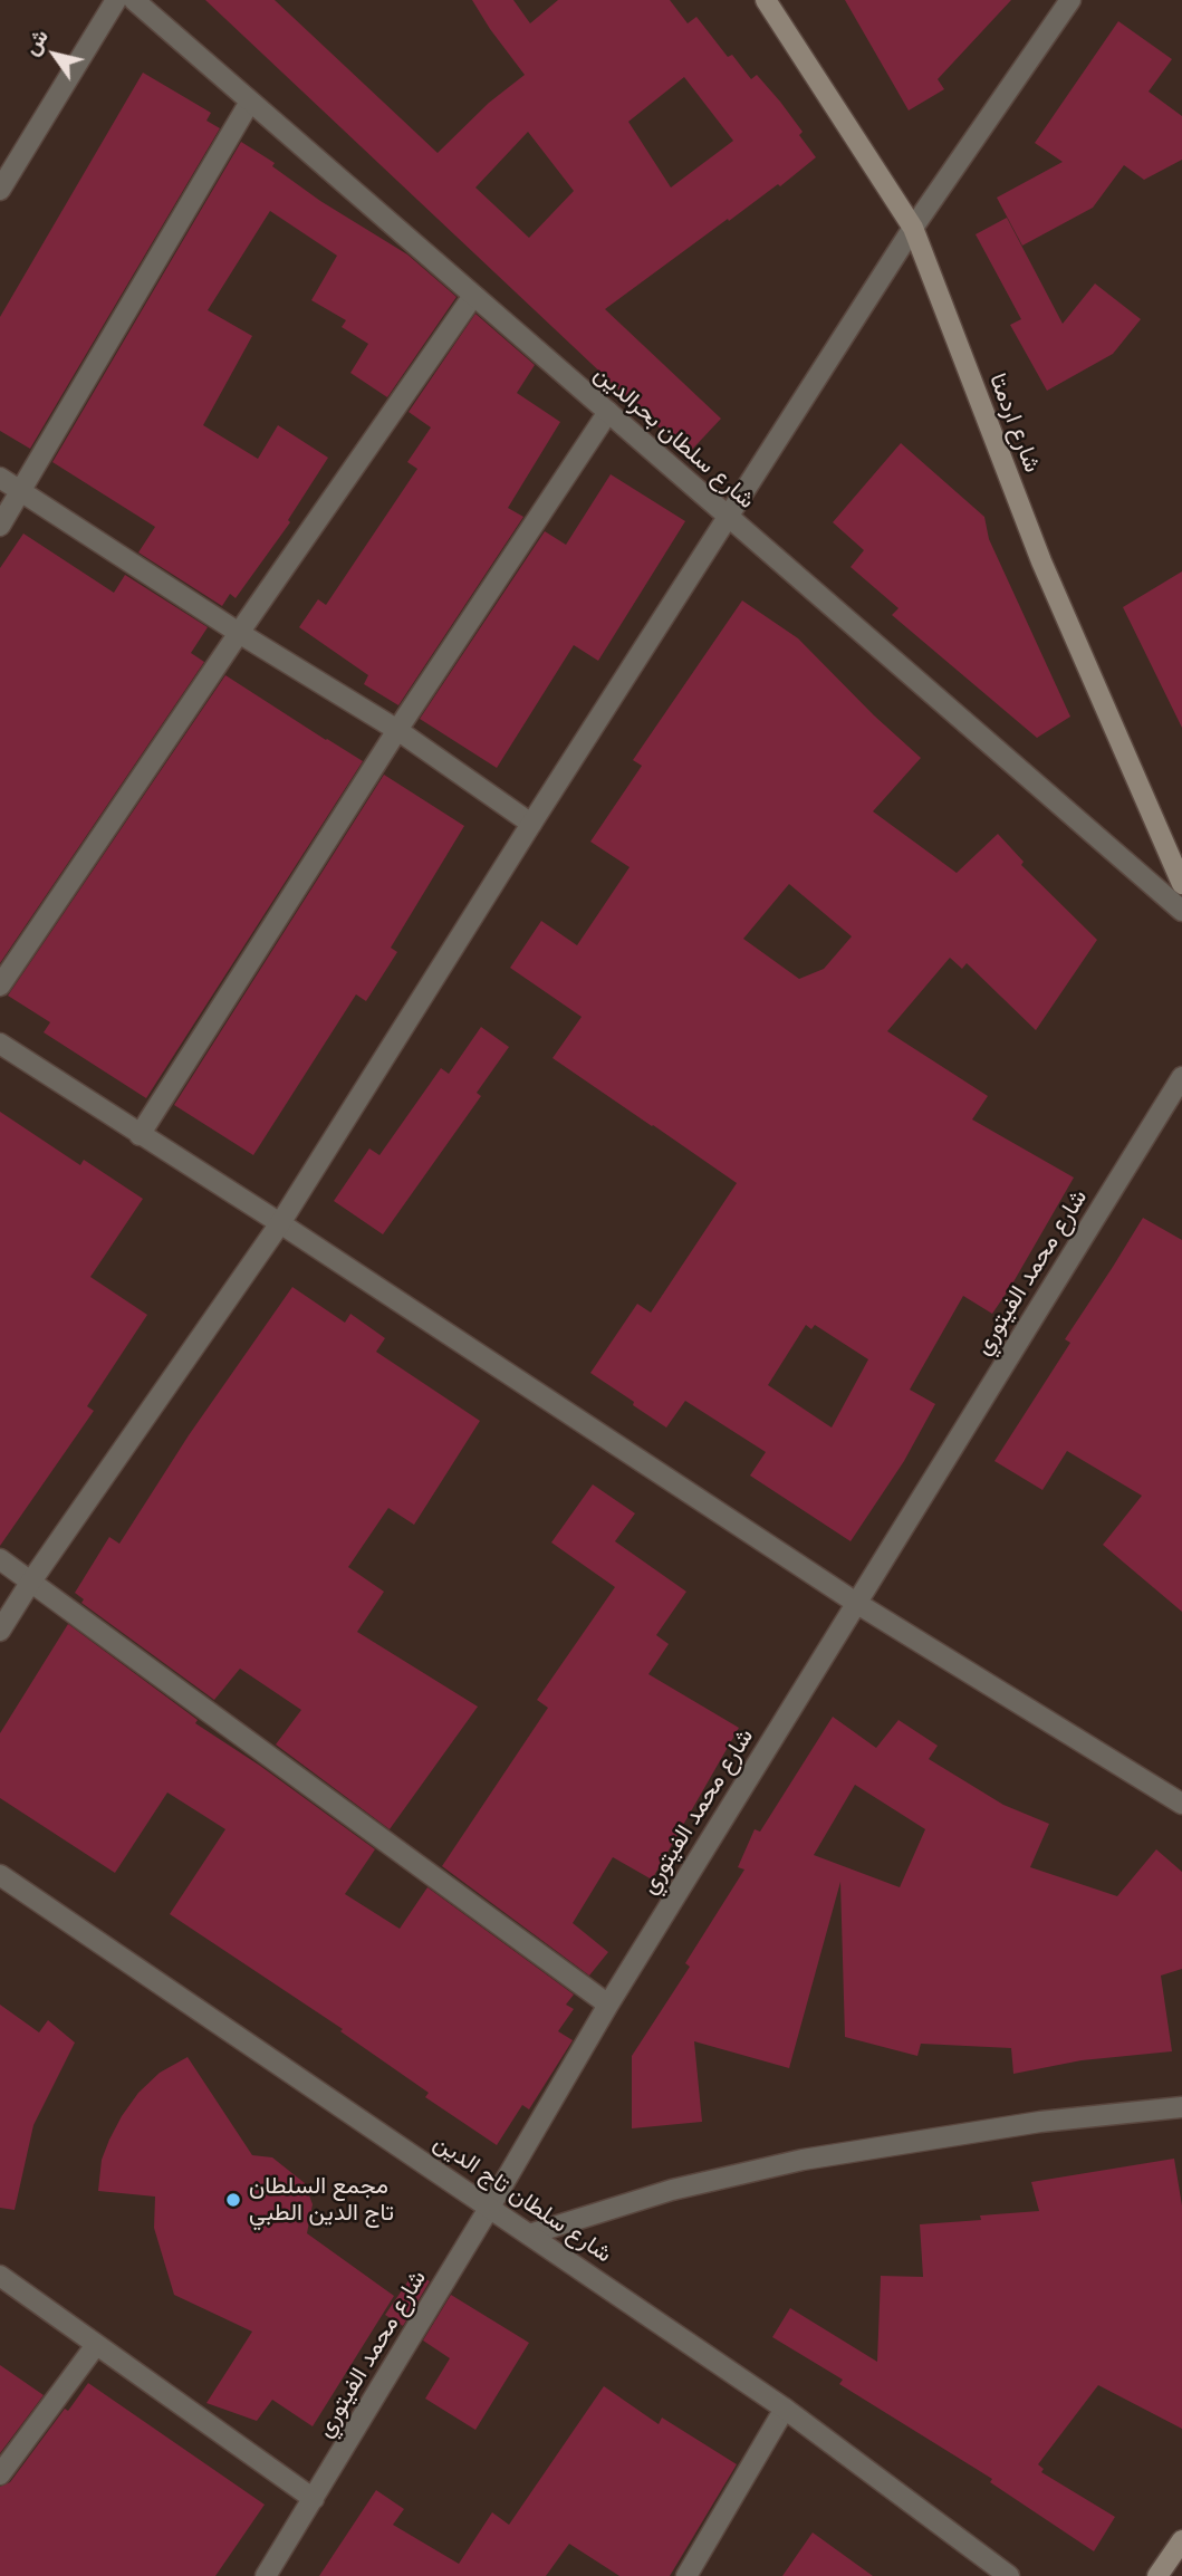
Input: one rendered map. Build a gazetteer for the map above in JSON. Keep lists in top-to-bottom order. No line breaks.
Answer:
{"streets":{"main road":["شارع اردمتا"],"street":["شارع سلطان بحرالدين","شارع محمد الفيتوري","شارع سلطان تاج الدين"]},"crossings":[["شارع محمد الفيتوري","شارع سلطان تاج الدين"]],"places":["مجمع السلطان تاج الدين الطبي"],"north":"top left"}
